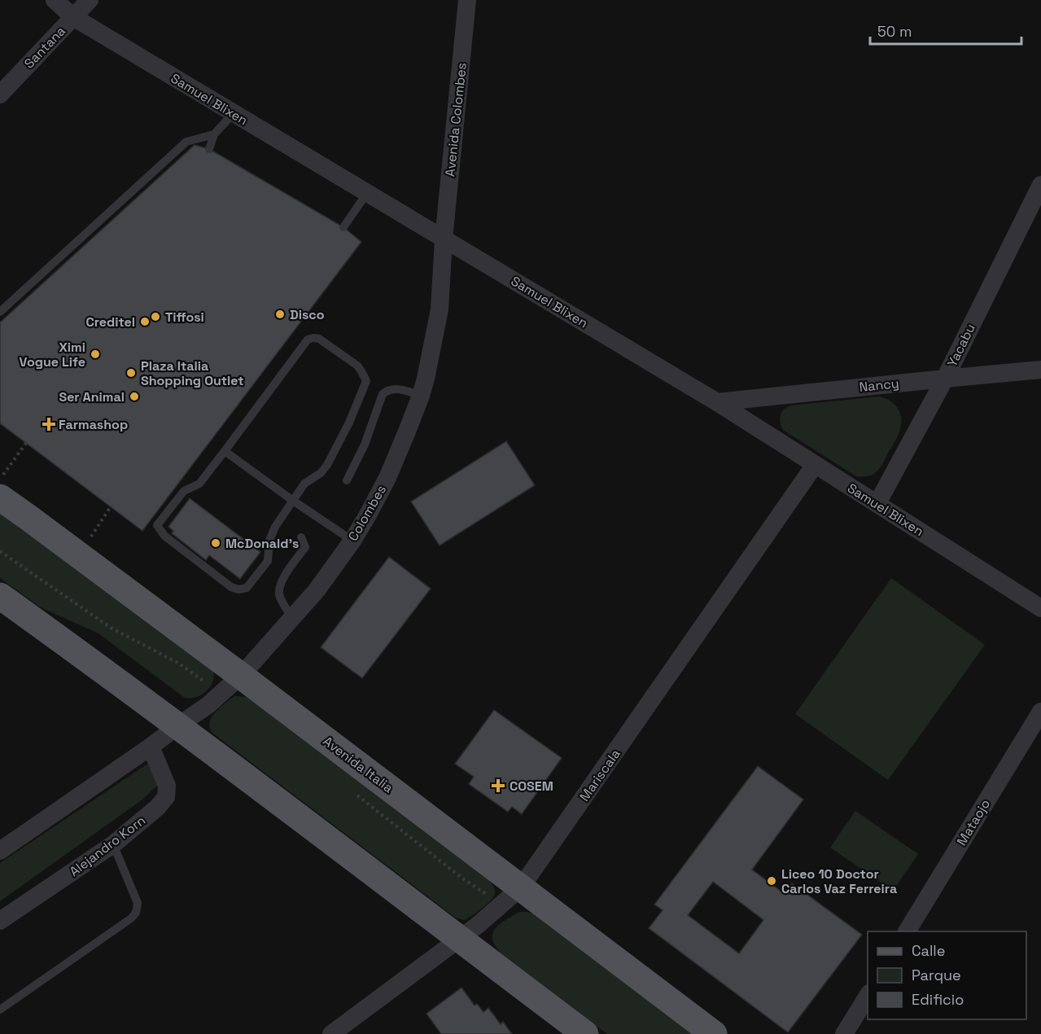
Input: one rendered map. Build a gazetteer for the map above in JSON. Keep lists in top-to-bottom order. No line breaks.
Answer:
{"streets":{"main road":["Avenida Italia"],"street":["Santana","Samuel Blixen","Avenida Colombes","Yacabu","Nancy","Colombes","Mariscala","Mataojo","Alejandro Korn"]},"crossings":[["Santana","Samuel Blixen"],["Samuel Blixen","Avenida Colombes"],["Samuel Blixen","Yacabu"],["Samuel Blixen","Nancy"],["Samuel Blixen","Colombes"],["Samuel Blixen","Mariscala"],["Avenida Colombes","Colombes"],["Yacabu","Nancy"],["Colombes","Avenida Italia"],["Avenida Italia","Mariscala"]],"places":{"other":["Disco","Tiffosi","Creditel","Ximi Vogue Life","Plaza Italia Shopping Outlet","Ser Animal","McDonald's","Liceo 10 Doctor Carlos Vaz Ferreira"],"health":["Farmashop","COSEM"]},"legend":["Calle","Parque","Edificio"],"scale_bar":"50 m"}
